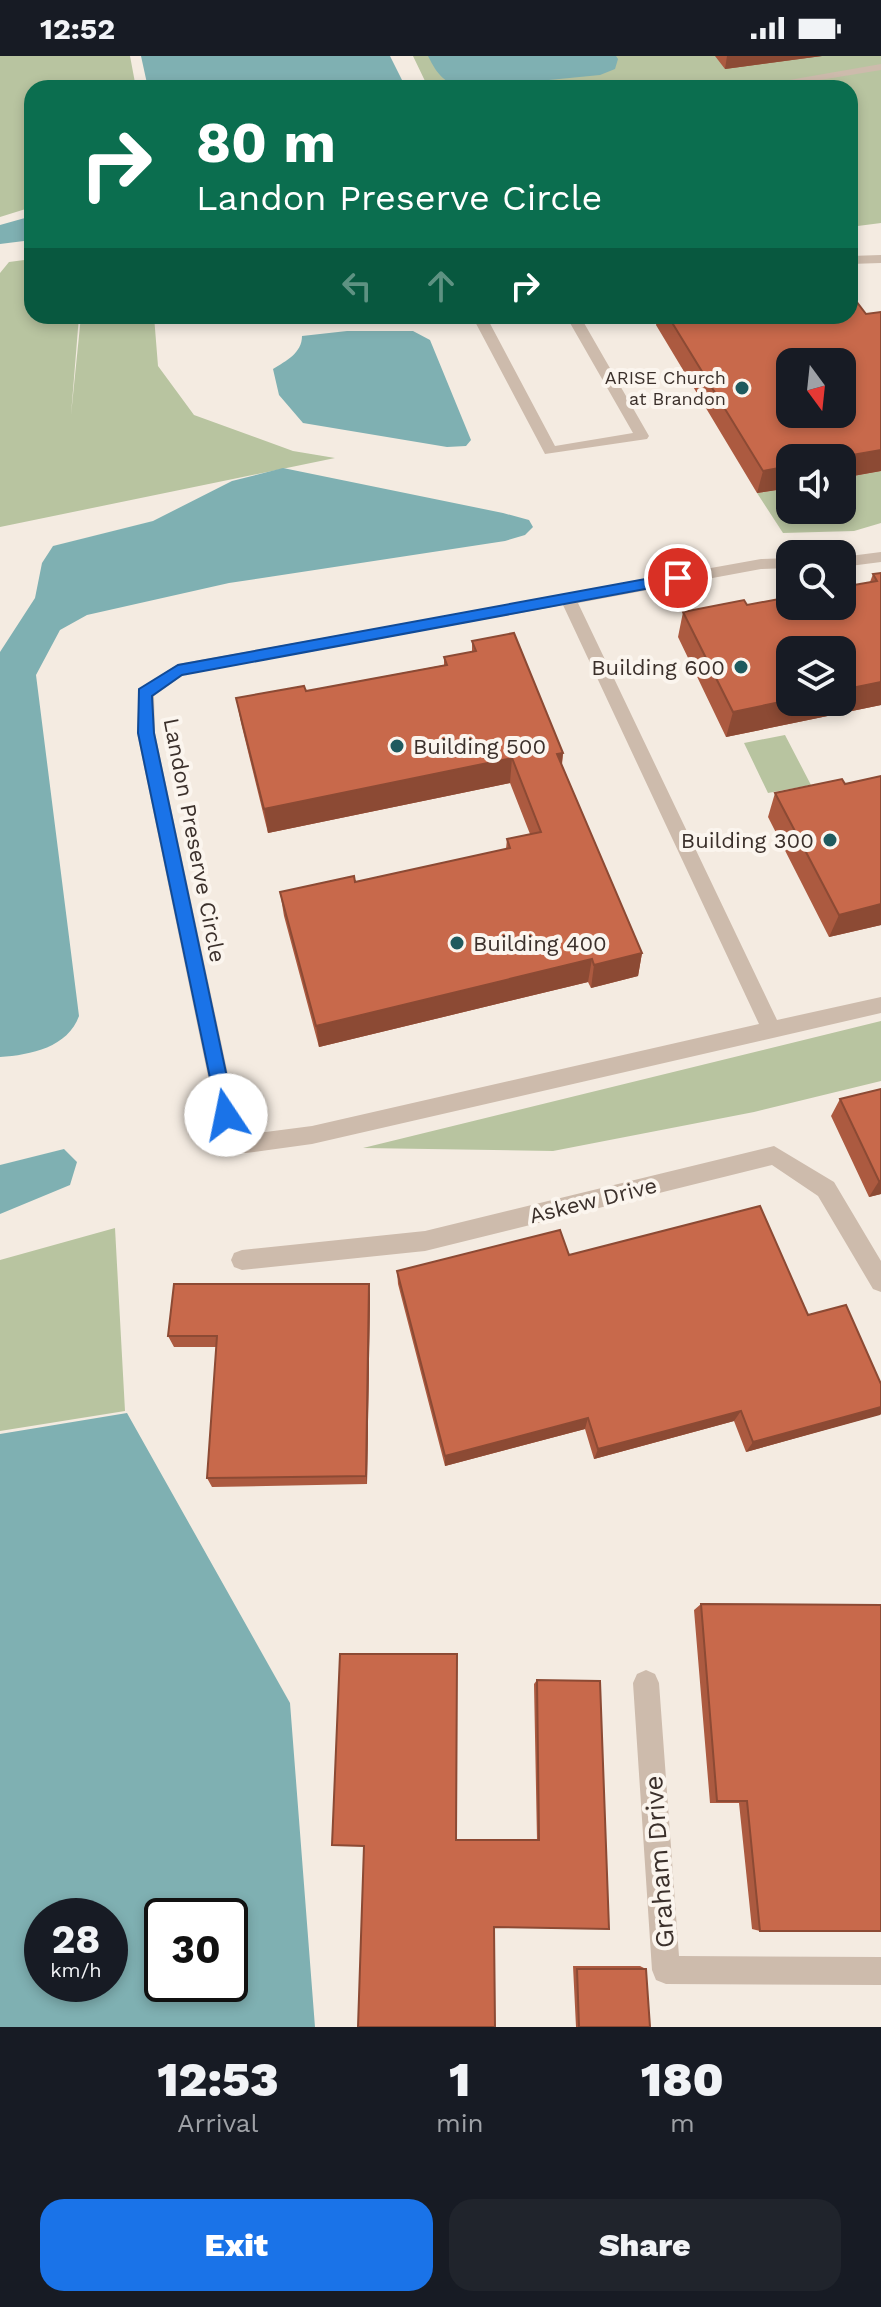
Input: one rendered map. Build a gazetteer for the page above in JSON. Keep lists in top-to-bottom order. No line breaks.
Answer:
{"streets":{"street":["Landon Preserve Circle","Askew Drive","Graham Drive"]},"places":["ARISE Church at Brandon","Building 600","Building 500","Building 300","Building 400"],"north":"bottom","page":{"status":"12:52","turn":["80 m","Landon Preserve Circle"],"speed":"28 km/h","limit":"30","eta":["12:53","Arrival","1","min","180","m"],"buttons":["Exit","Share"]}}
